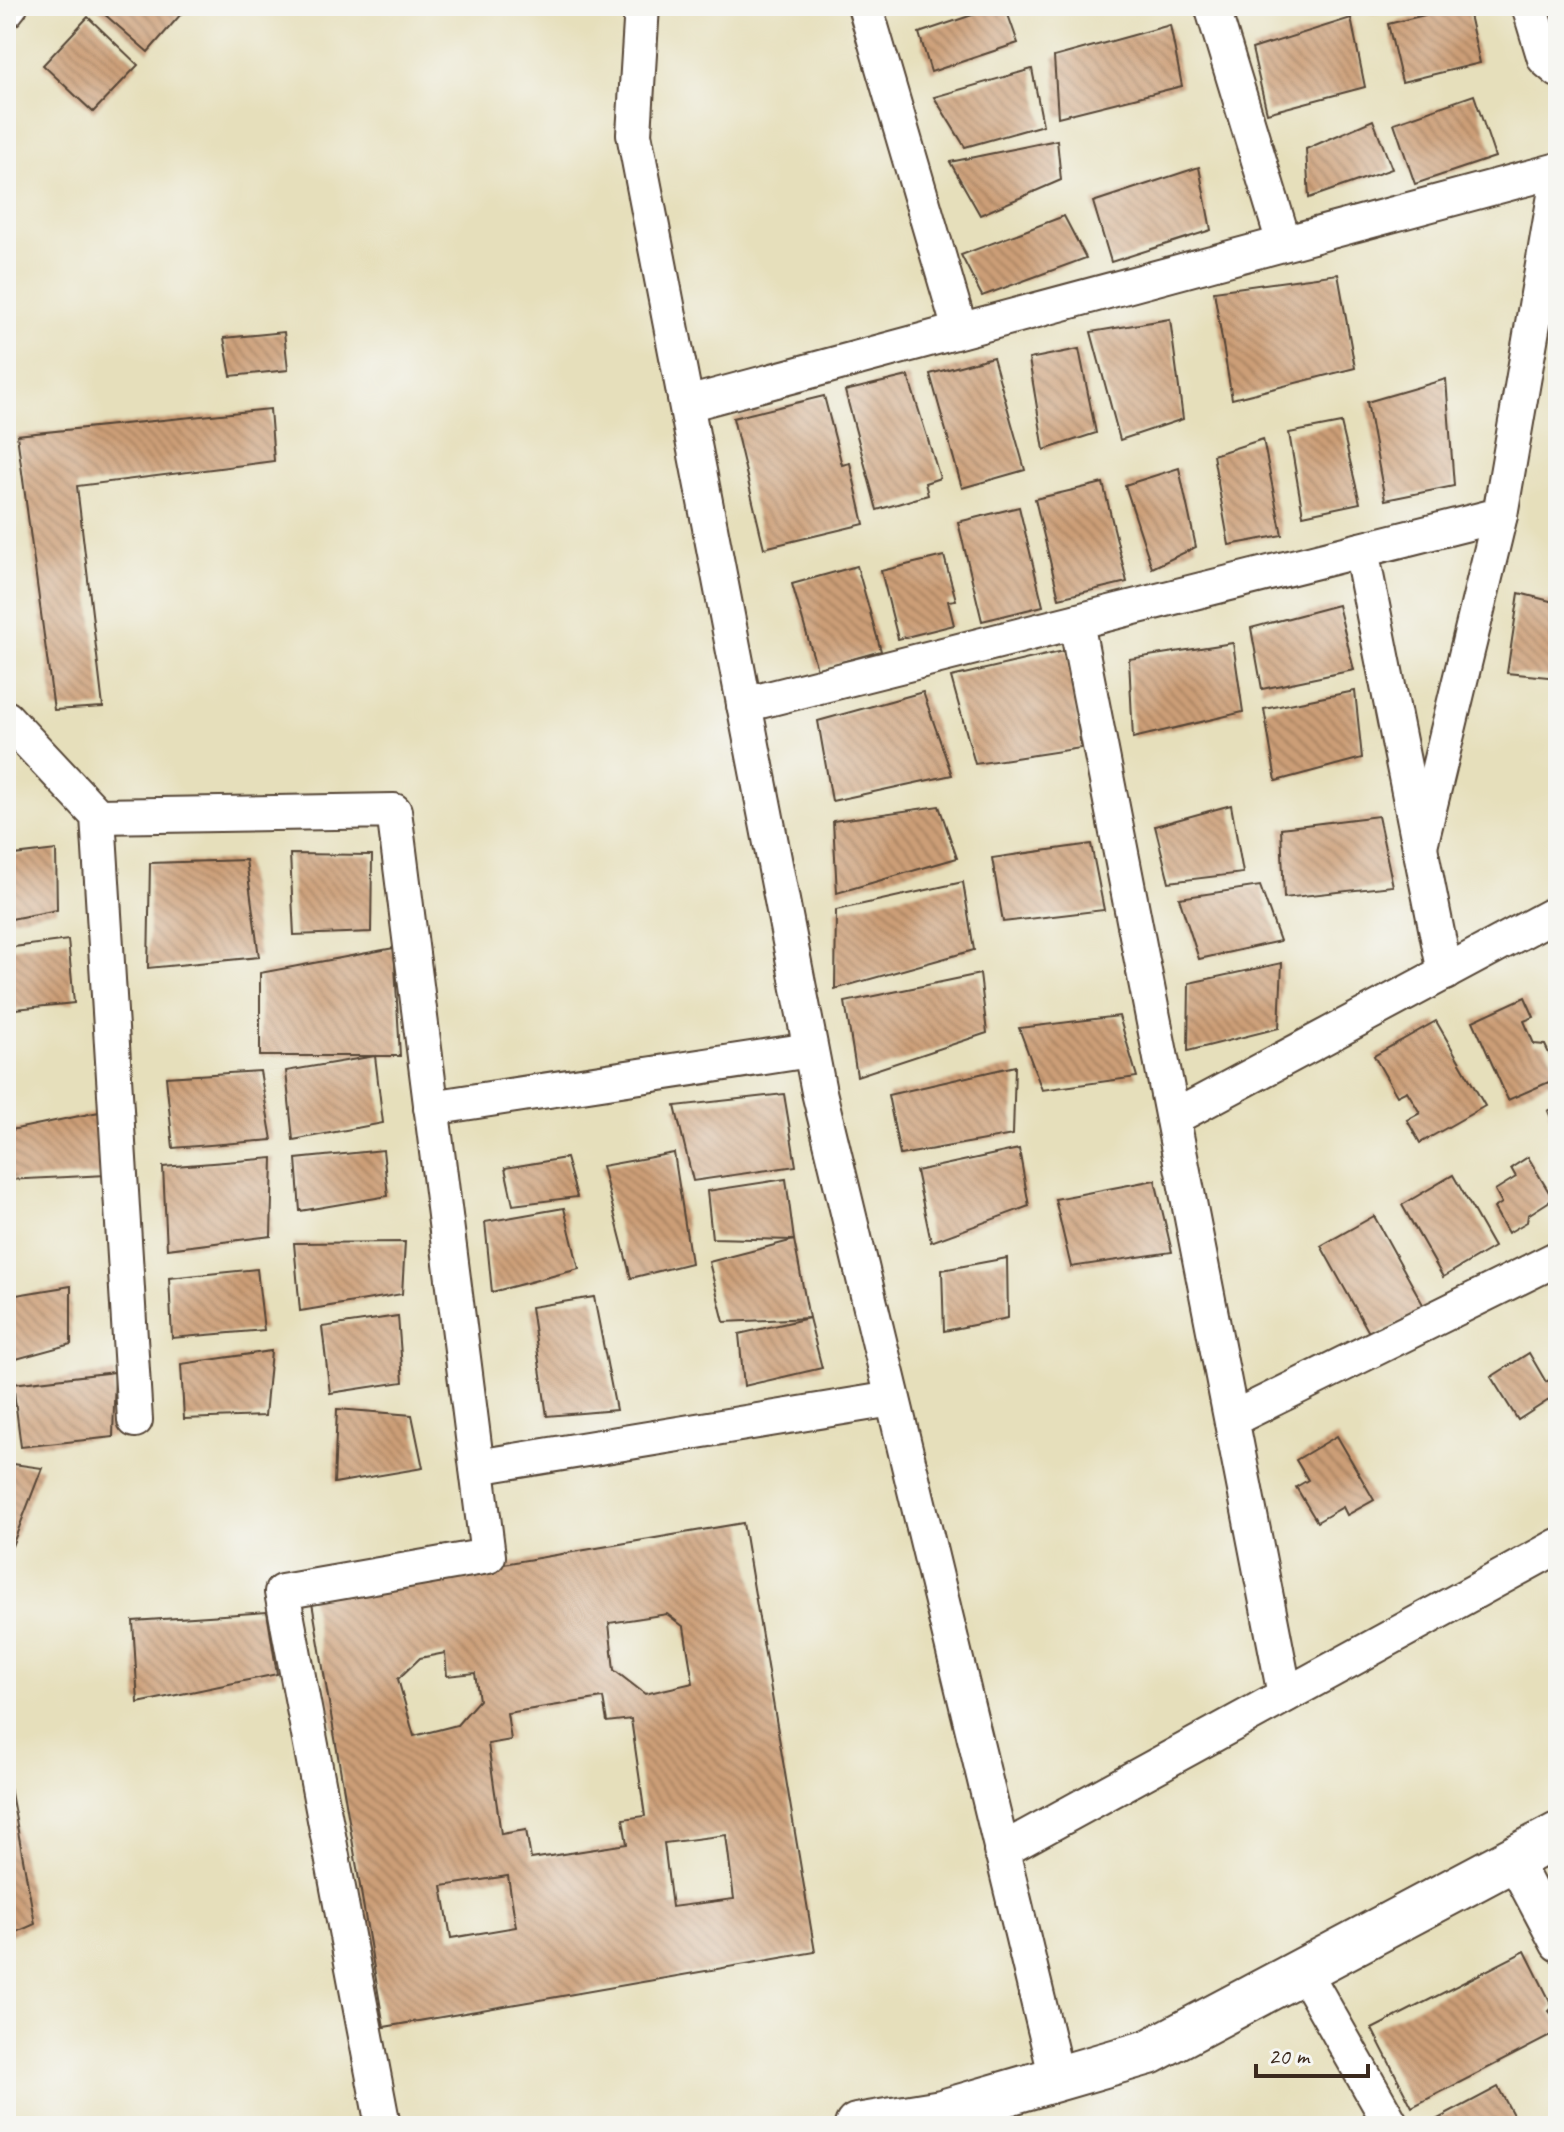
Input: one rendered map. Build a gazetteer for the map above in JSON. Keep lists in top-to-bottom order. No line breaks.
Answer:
{"scale_bar":"20 m"}
